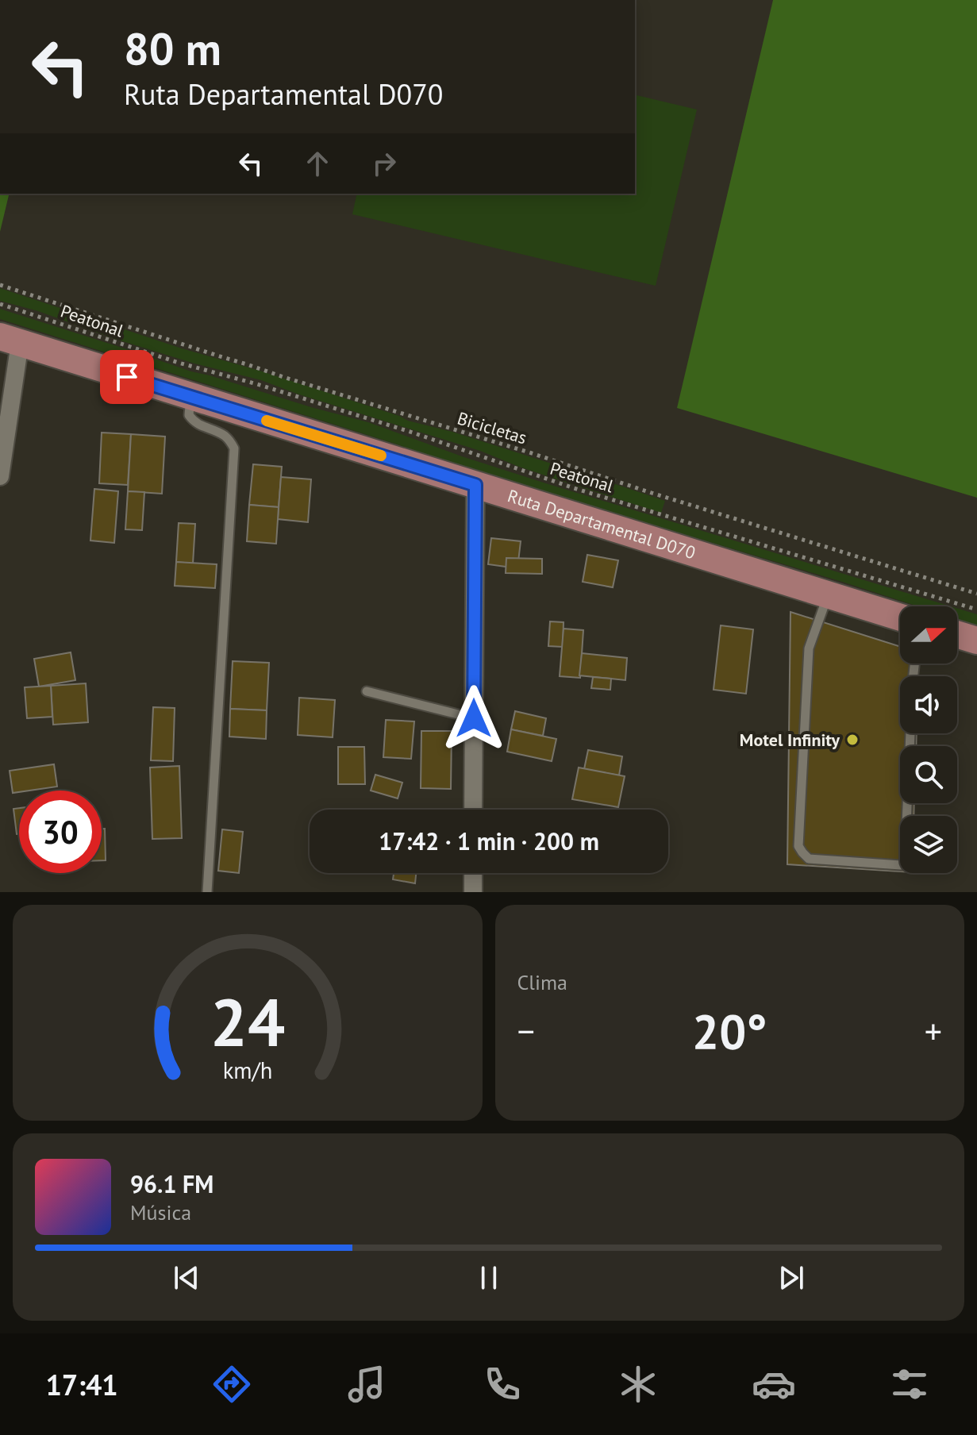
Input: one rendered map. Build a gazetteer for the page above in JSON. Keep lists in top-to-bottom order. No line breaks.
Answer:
{"streets":{"main road":["Ruta Departamental D070"],"path":["Peatonal","Bicicletas"]},"places":["Motel Infinity"],"north":"right","page":{"turn":["80 m","Ruta Departamental D070"],"limit":"30","trip":"17:42 · 1 min · 200 m","tile":"Clima","heat":["−","20°","+"],"song":["96.1 FM","Música"],"tabs":"17:41","gauge":["24","km/h"]}}
